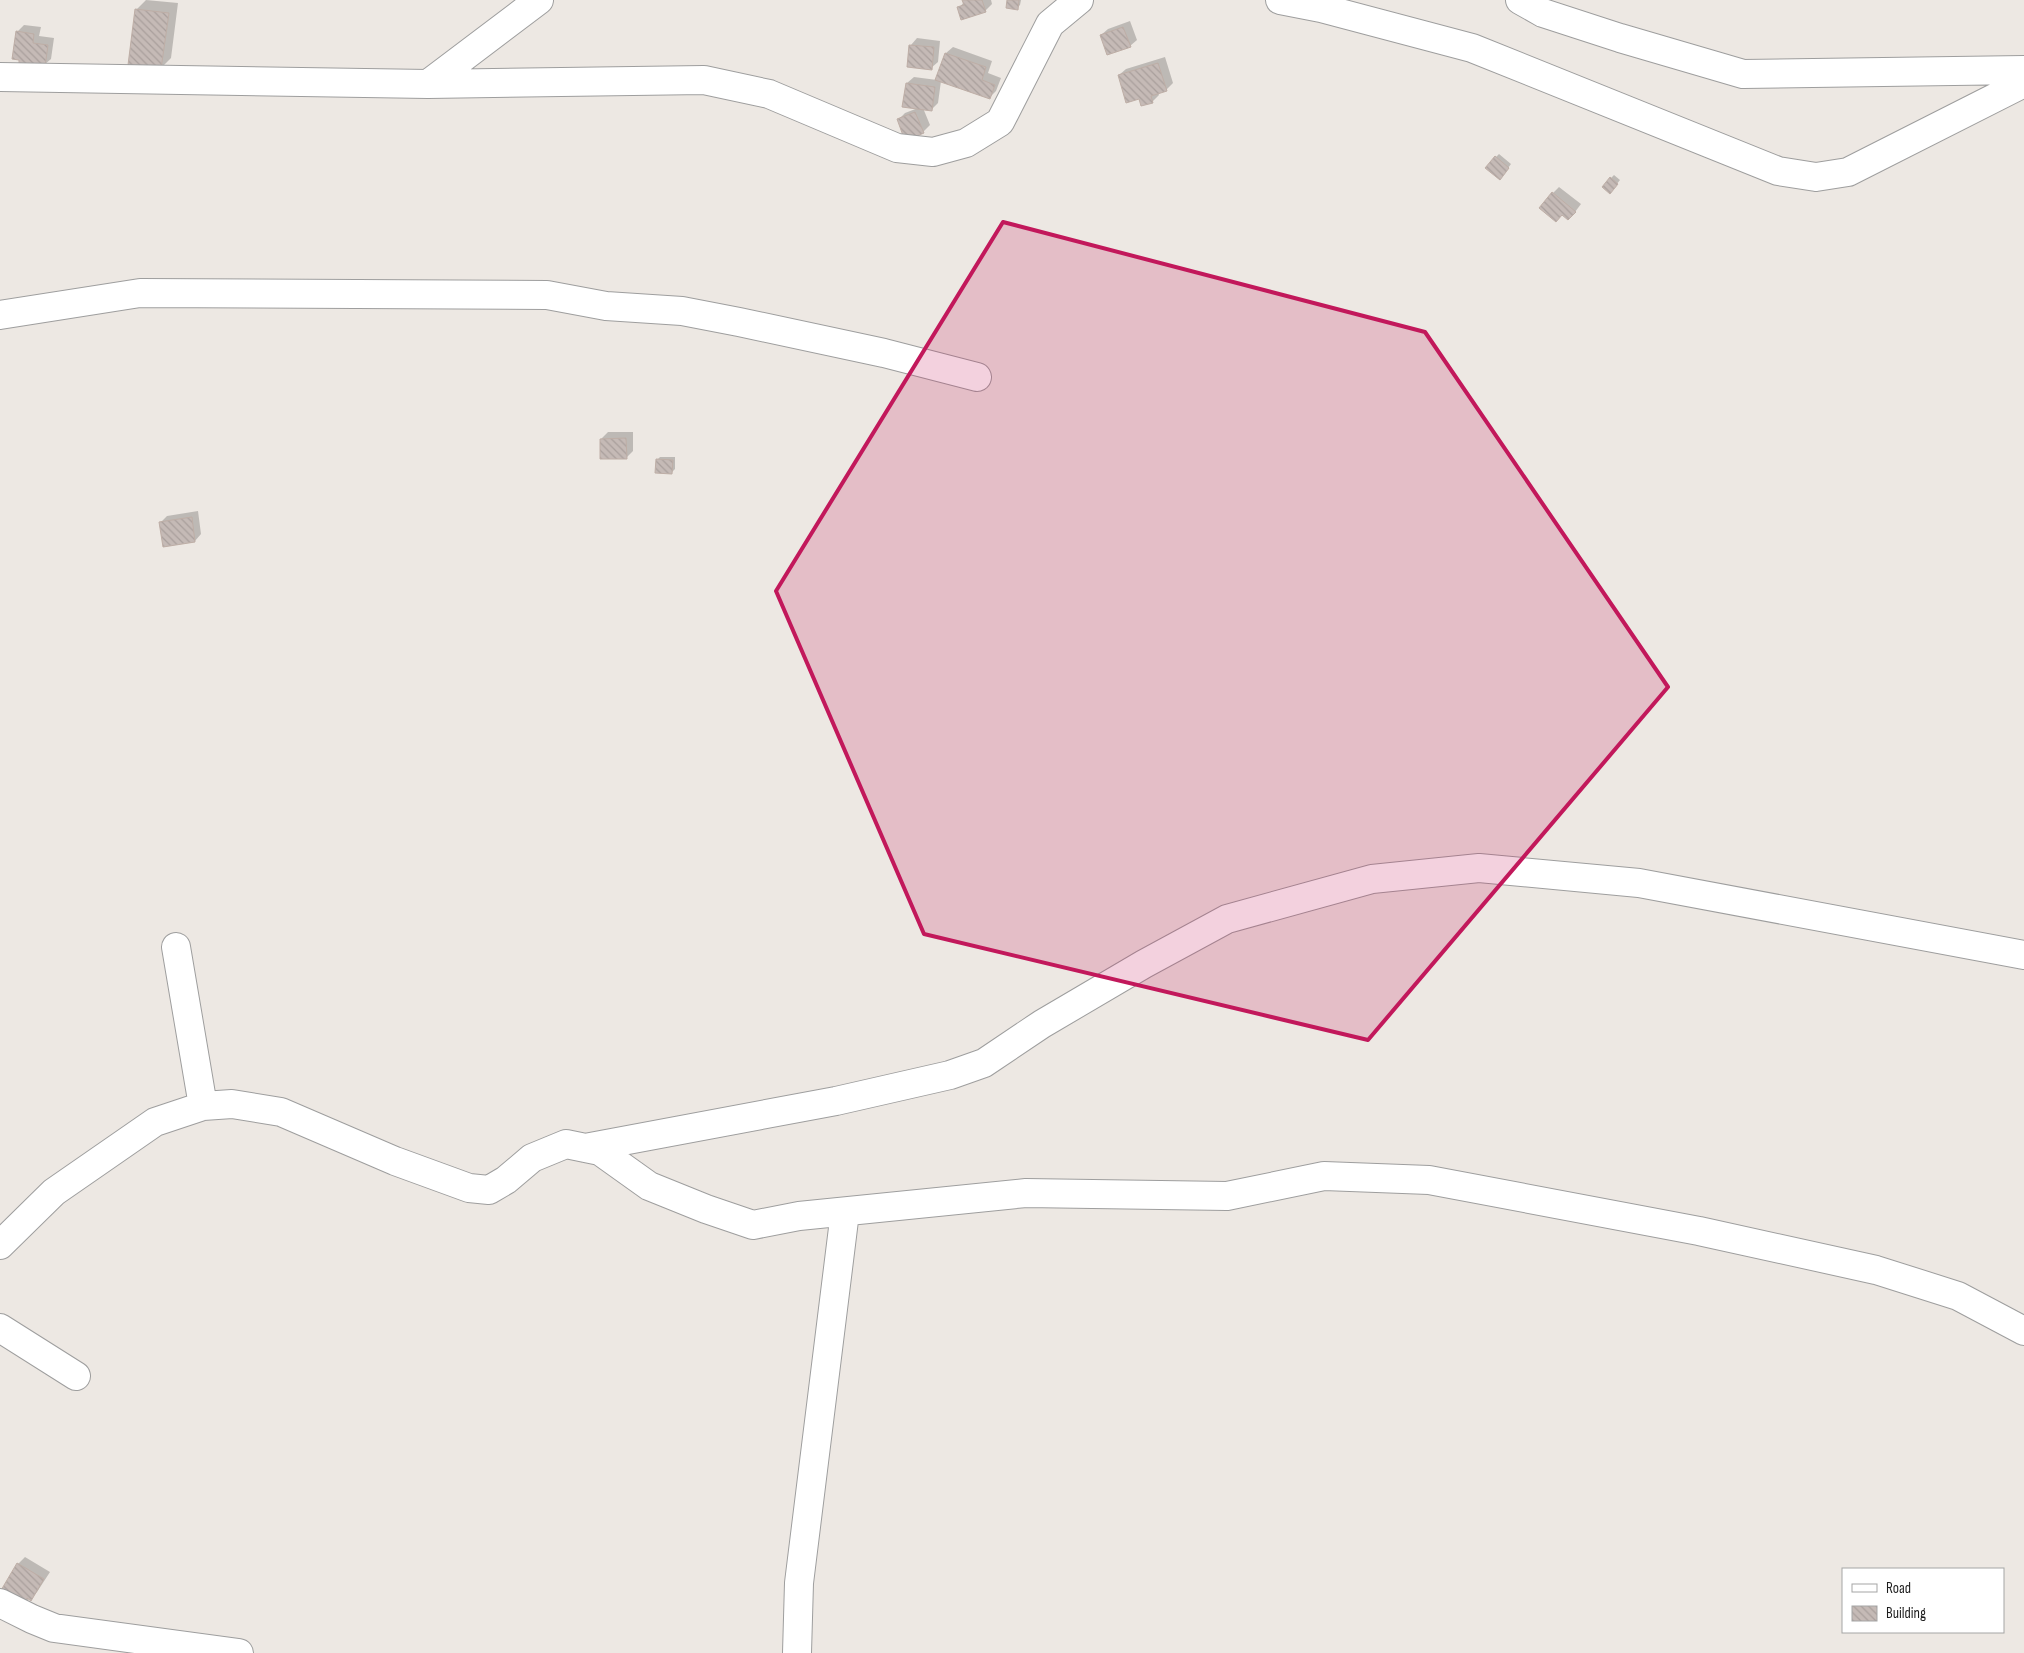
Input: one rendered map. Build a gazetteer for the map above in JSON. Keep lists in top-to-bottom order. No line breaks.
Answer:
{"legend":["Road","Building"]}
